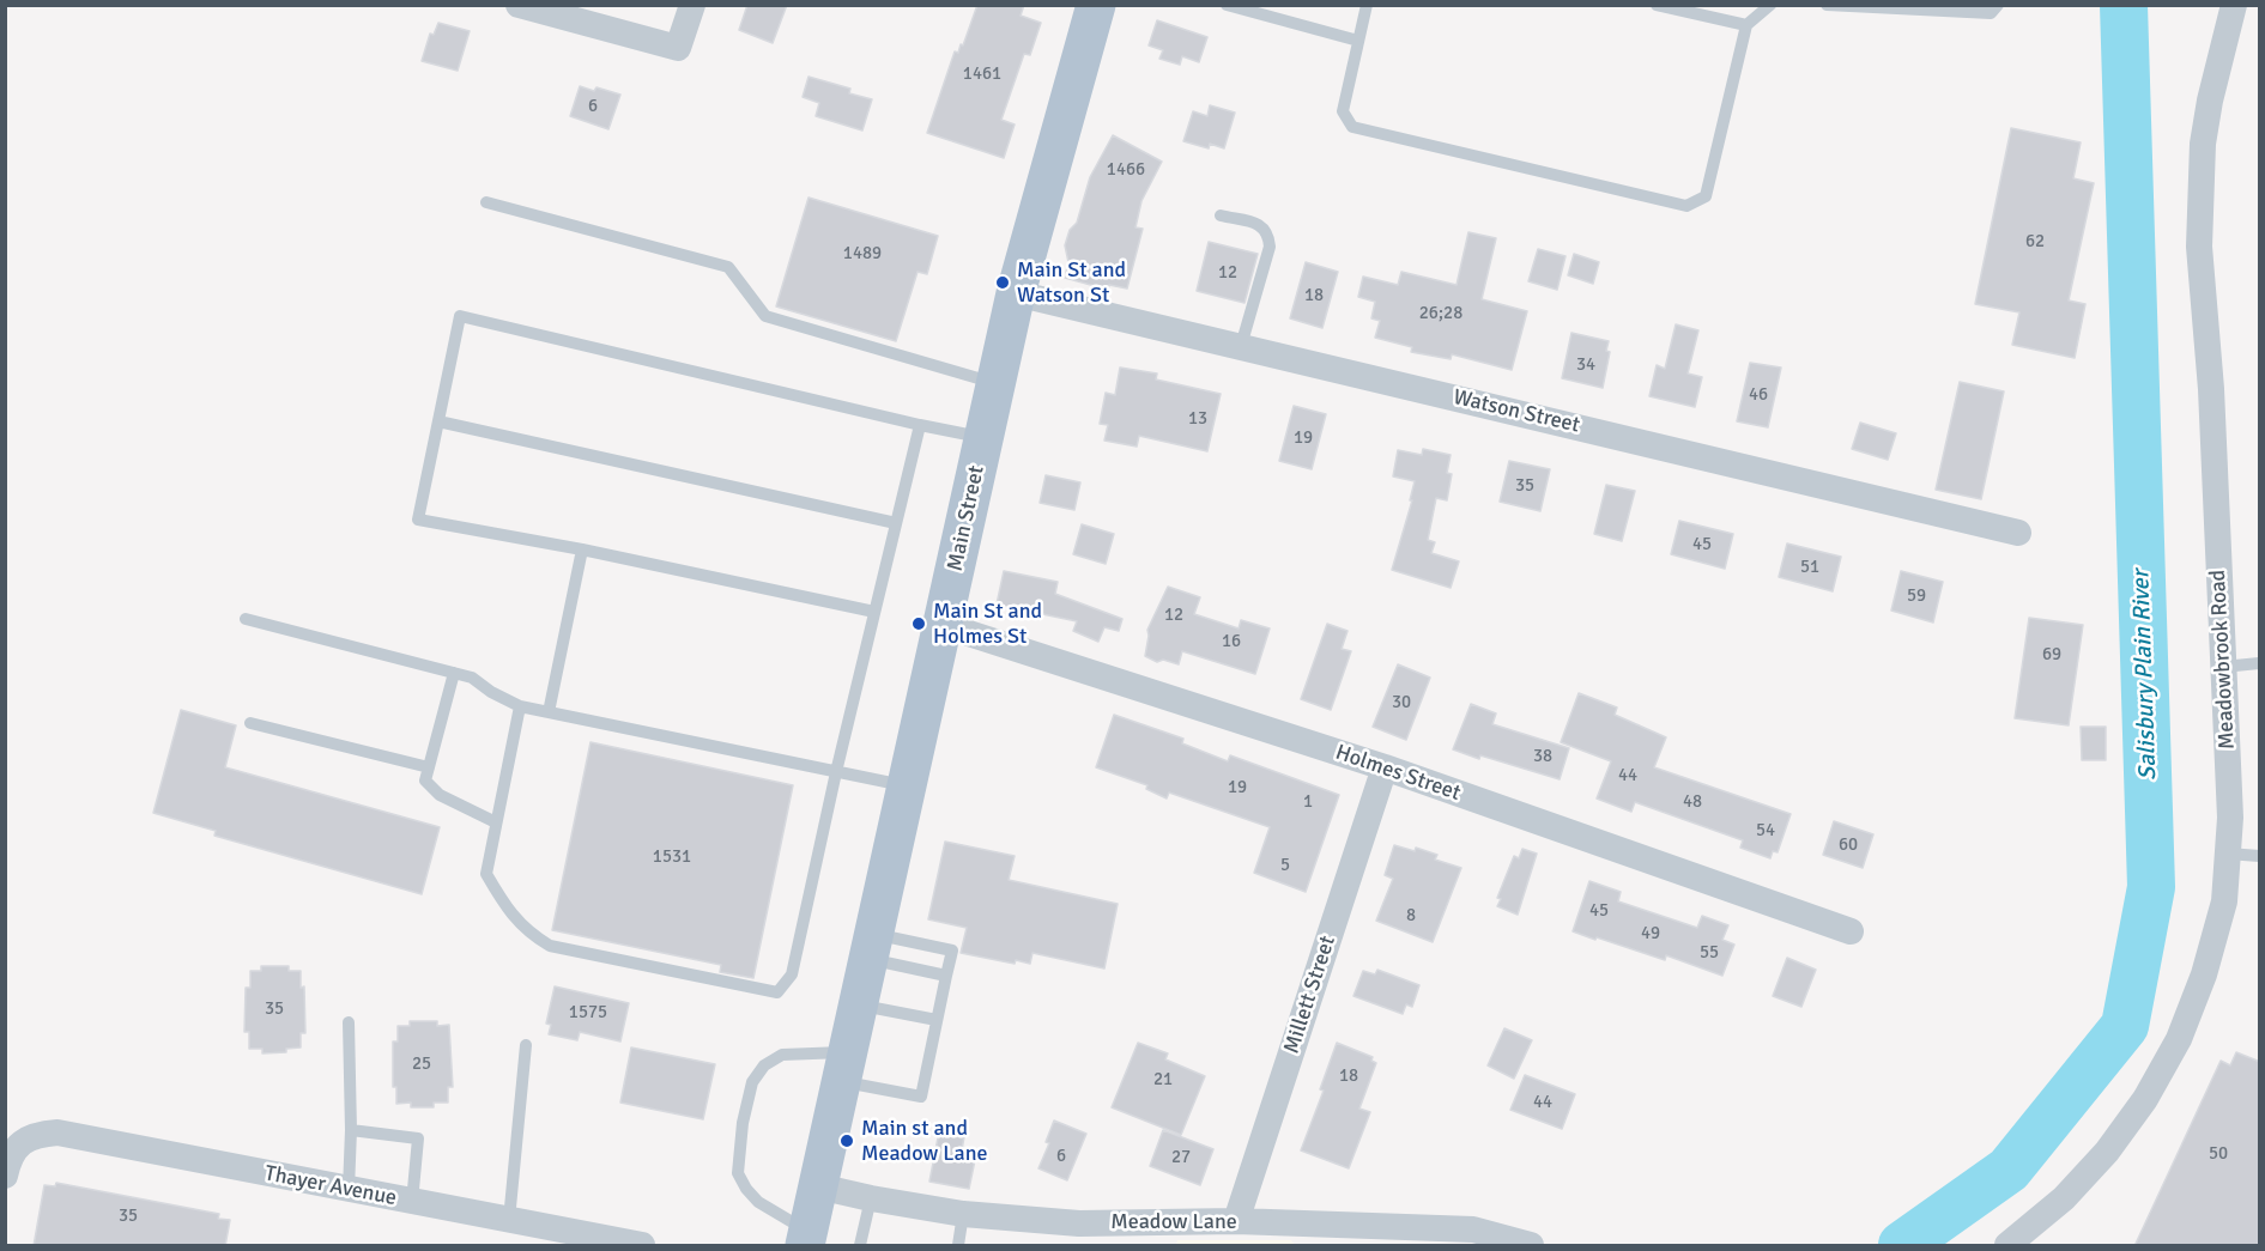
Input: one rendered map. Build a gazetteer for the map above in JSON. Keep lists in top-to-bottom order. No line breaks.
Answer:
{"streets":{"main road":["Main Street"],"street":["Watson Street","Meadowbrook Road","Holmes Street","Millett Street","Thayer Avenue","Meadow Lane"]},"crossings":[["Watson Street","Main Street"],["Main Street","Holmes Street"],["Main Street","Meadow Lane"],["Holmes Street","Millett Street"],["Millett Street","Meadow Lane"]],"water":["Salisbury Plain River"],"places":["Main St and Watson St","Main St and Holmes St","Main st and Meadow Lane"],"house_numbers":["1461","6","1466","62","1489","12","18","26;28","34","46","13","19","35","45","51","59","12","16","69","30","38","44","19","1","48","54","60","1531","5","45","8","49","55","35","1575","25","18","21","44","50","6","27","35"]}
